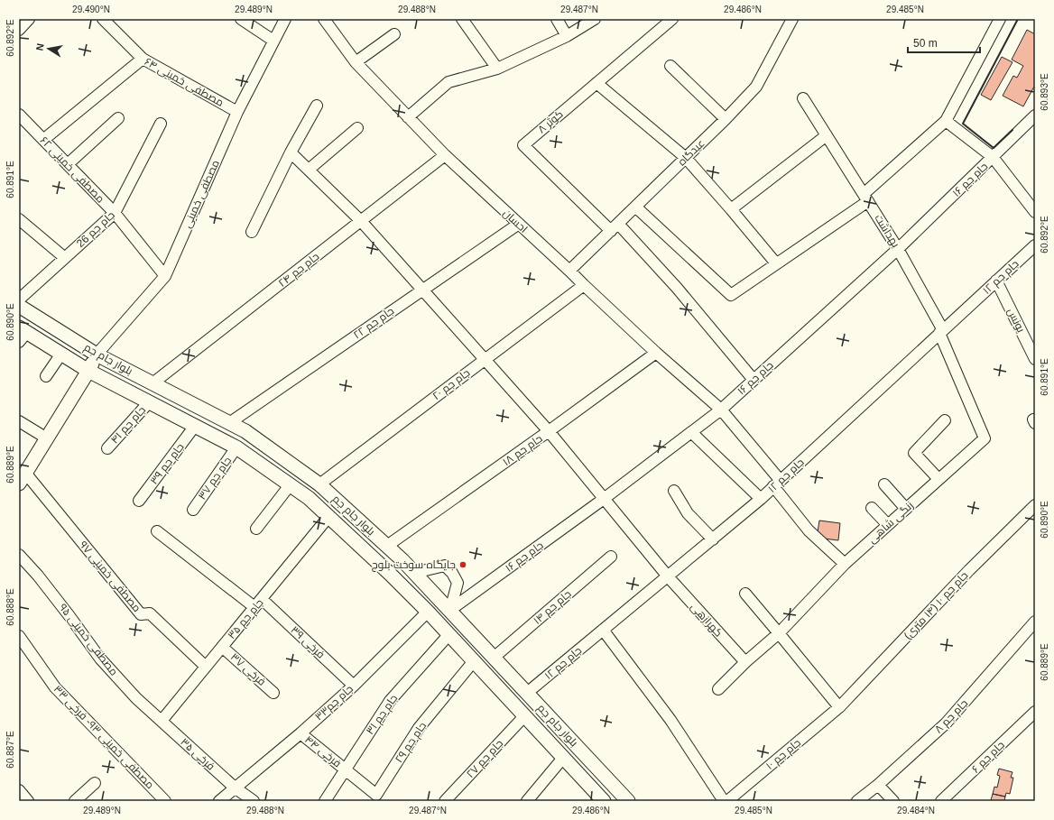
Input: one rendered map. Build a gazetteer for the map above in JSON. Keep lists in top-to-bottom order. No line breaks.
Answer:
{"streets":{"main road":["بلوار جام جم"],"street":["مصطفی خمینی ۶۴","کوثر ۸","عیدگاه","مصطفی خمینی ۶۲","جام جم ۱۶","مصطفی خمینی","احسان","جام جم 26","بهداشت","جام جم ۲۴","جام جم ۱۲","یونس","جام جم ۲۲","جام جم ۲۰","جام جم ۴۱","جام جم ۱۸","جام جم ۳۹","جام جم ۳۷","زنگی شاهی","مصطفی خمینی ۹۷","جام جم ۱۰ (۱۴ متری)","جام جم ۱۴","جام جم ۳۵","کهرازهی","مصطفی خمینی ۹۵","فرخی ۳۹","فرخی ۳۷","جام جم۳۳","جام جم ۳۱","جام جم ۸","مصطفی خمینی ۹۳- فرخی ۳۳","جام جم ۲۹","فرخی ۴۴","فرخی ۳۵","جام جم ۱۰","جام جم ۶","جام جم ۲۷"]},"crossings":[["مصطفی خمینی ۶۴","مصطفی خمینی"],["کوثر ۸","عیدگاه"],["عیدگاه","احسان"],["مصطفی خمینی ۶۲","مصطفی خمینی"],["مصطفی خمینی ۶۲","جام جم 26"],["جام جم ۱۶","احسان"],["جام جم ۱۶","بهداشت"],["جام جم ۱۶","بلوار جام جم"],["جام جم ۱۶","کهرازهی"],["مصطفی خمینی","بلوار جام جم"],["احسان","جام جم ۲۴"],["احسان","جام جم ۱۲"],["احسان","جام جم ۲۲"],["احسان","جام جم ۲۰"],["احسان","جام جم ۱۸"],["احسان","زنگی شاهی"],["بهداشت","جام جم ۱۲"],["بهداشت","زنگی شاهی"],["جام جم ۲۴","بلوار جام جم"],["جام جم ۲۴","کهرازهی"],["جام جم ۱۲","یونس"],["جام جم ۱۲","بلوار جام جم"],["جام جم ۱۲","زنگی شاهی"],["جام جم ۱۲","کهرازهی"],["جام جم ۲۲","بلوار جام جم"],["جام جم ۲۲","کهرازهی"],["بلوار جام جم","جام جم ۲۰"],["بلوار جام جم","جام جم ۴۱"],["بلوار جام جم","جام جم ۱۸"],["بلوار جام جم","جام جم ۳۹"],["بلوار جام جم","جام جم ۳۷"],["بلوار جام جم","جام جم ۱۴"],["بلوار جام جم","جام جم ۳۵"],["بلوار جام جم","جام جم۳۳"],["بلوار جام جم","جام جم ۳۱"],["بلوار جام جم","جام جم ۲۹"],["بلوار جام جم","جام جم ۲۷"],["جام جم ۲۰","کهرازهی"],["جام جم ۱۸","کهرازهی"],["زنگی شاهی","کهرازهی"],["مصطفی خمینی ۹۷","جام جم ۳۵"],["جام جم ۱۰ (۱۴ متری)","جام جم ۱۰"],["جام جم ۳۵","مصطفی خمینی ۹۵"],["جام جم ۳۵","فرخی ۳۹"],["جام جم ۳۵","فرخی ۳۷"],["جام جم ۳۵","فرخی ۳۵"],["مصطفی خمینی ۹۵","فرخی ۳۵"],["فرخی ۳۹","جام جم۳۳"],["جام جم۳۳","فرخی ۴۴"],["جام جم۳۳","فرخی ۳۵"],["جام جم ۳۱","جام جم ۲۹"],["جام جم ۳۱","فرخی ۴۴"],["جام جم ۲۹","فرخی ۴۴"]],"places":["جایگاه سوخت بلوچ"],"scale_bar":"50 m","north":"left","coordinates":["29.490°N","29.489°N","29.488°N","29.487°N","29.486°N","29.485°N","60.892°E","60.893°E","60.891°E","60.890°E","60.889°E","60.888°E","60.887°E","29.484°N"]}
